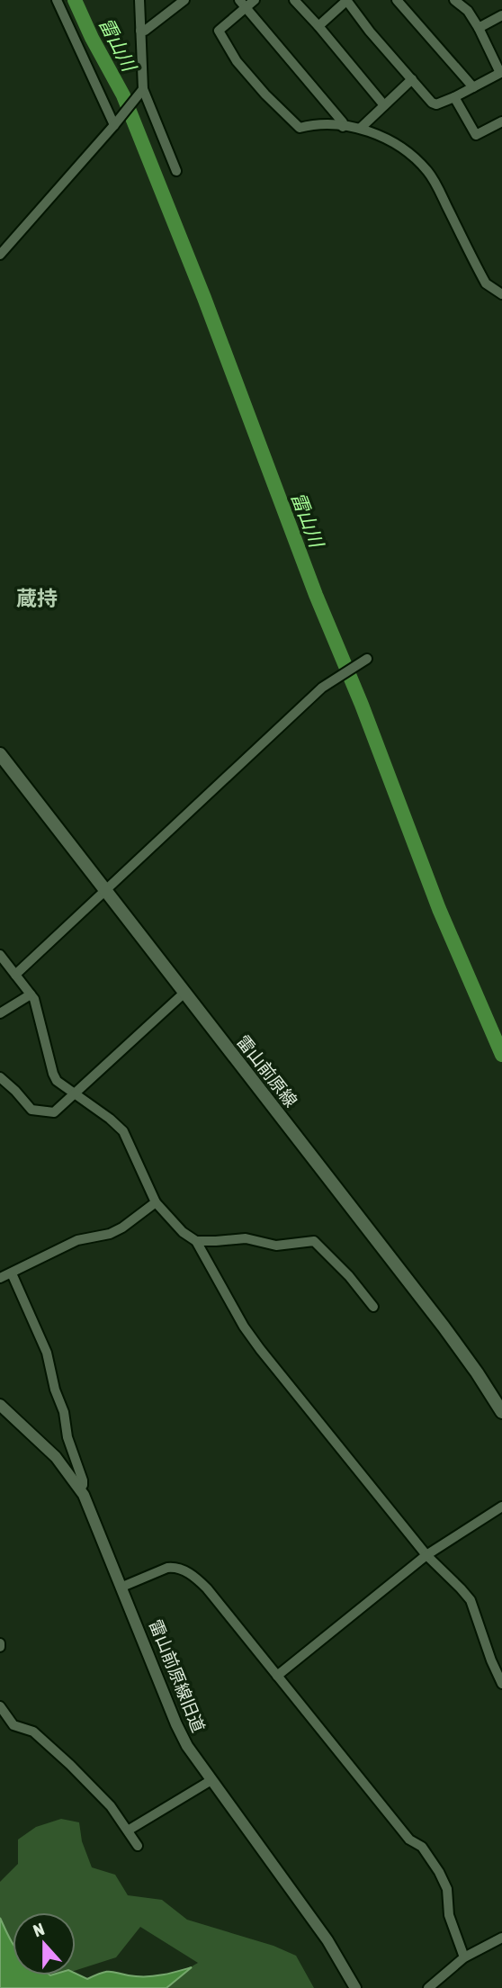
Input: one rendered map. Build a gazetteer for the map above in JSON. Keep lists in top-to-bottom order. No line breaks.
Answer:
{"streets":{"main road":["雷山前原線"],"street":["雷山前原線旧道"]},"districts":["蔵持"],"water":["雷山川"],"north":"top"}
